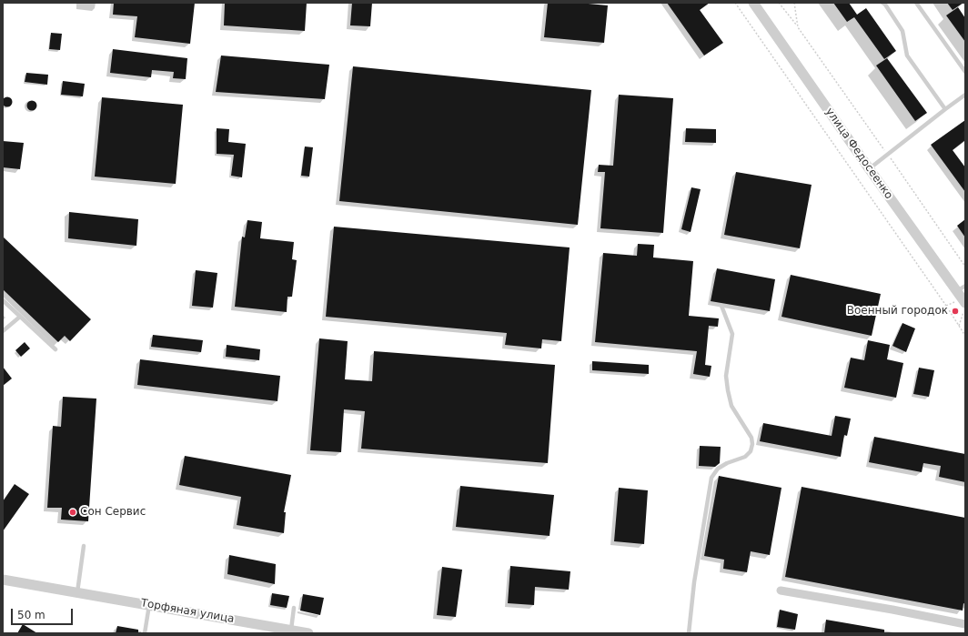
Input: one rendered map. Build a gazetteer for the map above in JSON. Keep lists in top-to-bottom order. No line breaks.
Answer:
{"streets":{"street":["улица Федосеенко","Торфяная улица"]},"places":["Военный городок","Сон Сервис"],"scale_bar":"50 m"}
